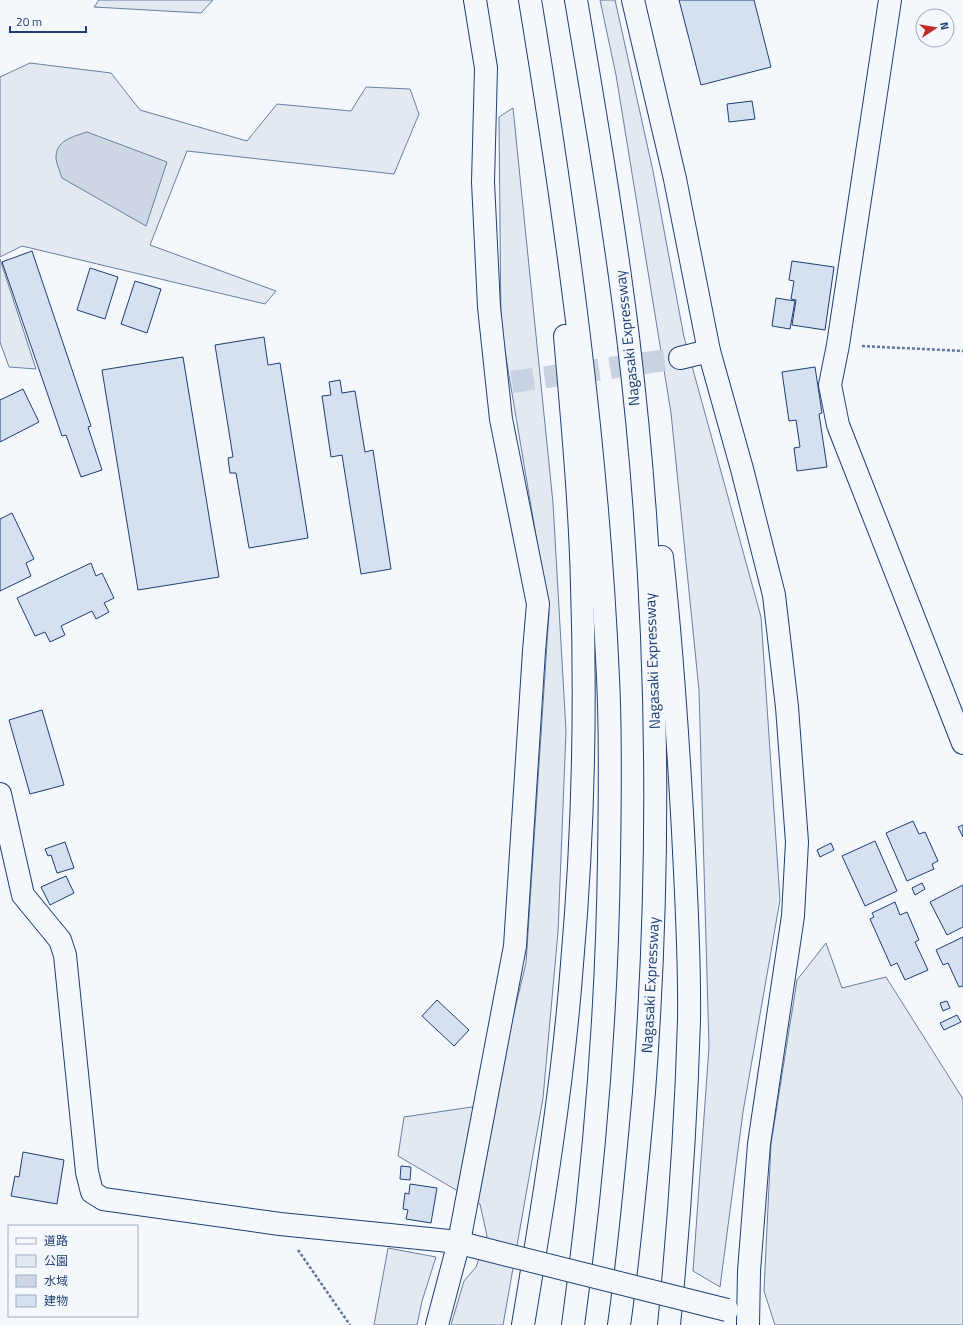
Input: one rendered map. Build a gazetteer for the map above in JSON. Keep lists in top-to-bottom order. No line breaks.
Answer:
{"streets":{"main road":["Nagasaki Expressway"]},"legend":["道路","公園","水域","建物"],"scale_bar":"20 m","north":"right"}
